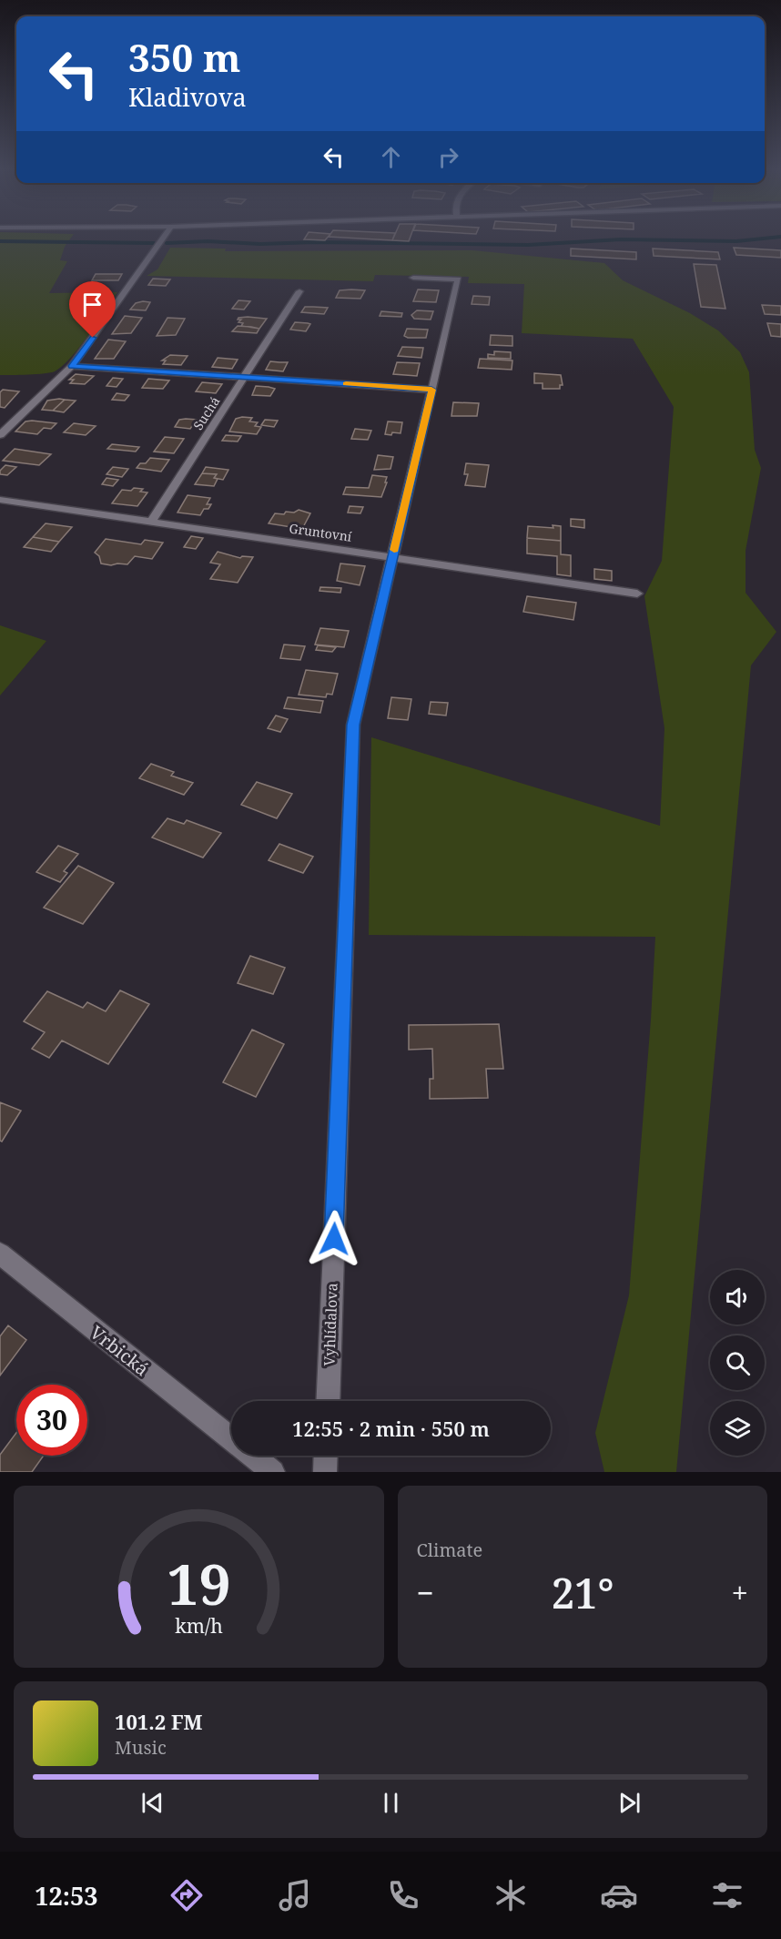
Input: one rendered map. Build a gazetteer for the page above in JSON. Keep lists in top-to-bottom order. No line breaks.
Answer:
{"streets":{"street":["Suchá","Gruntovní","Vyhlídalova","Vrbická"]},"crossings":[["Suchá","Gruntovní"],["Gruntovní","Vyhlídalova"]],"page":{"turn":["350 m","Kladivova"],"limit":"30","trip":"12:55 · 2 min · 550 m","tile":"Climate","heat":["−","21°","+"],"song":["101.2 FM","Music"],"tabs":"12:53","gauge":["19","km/h"]}}
